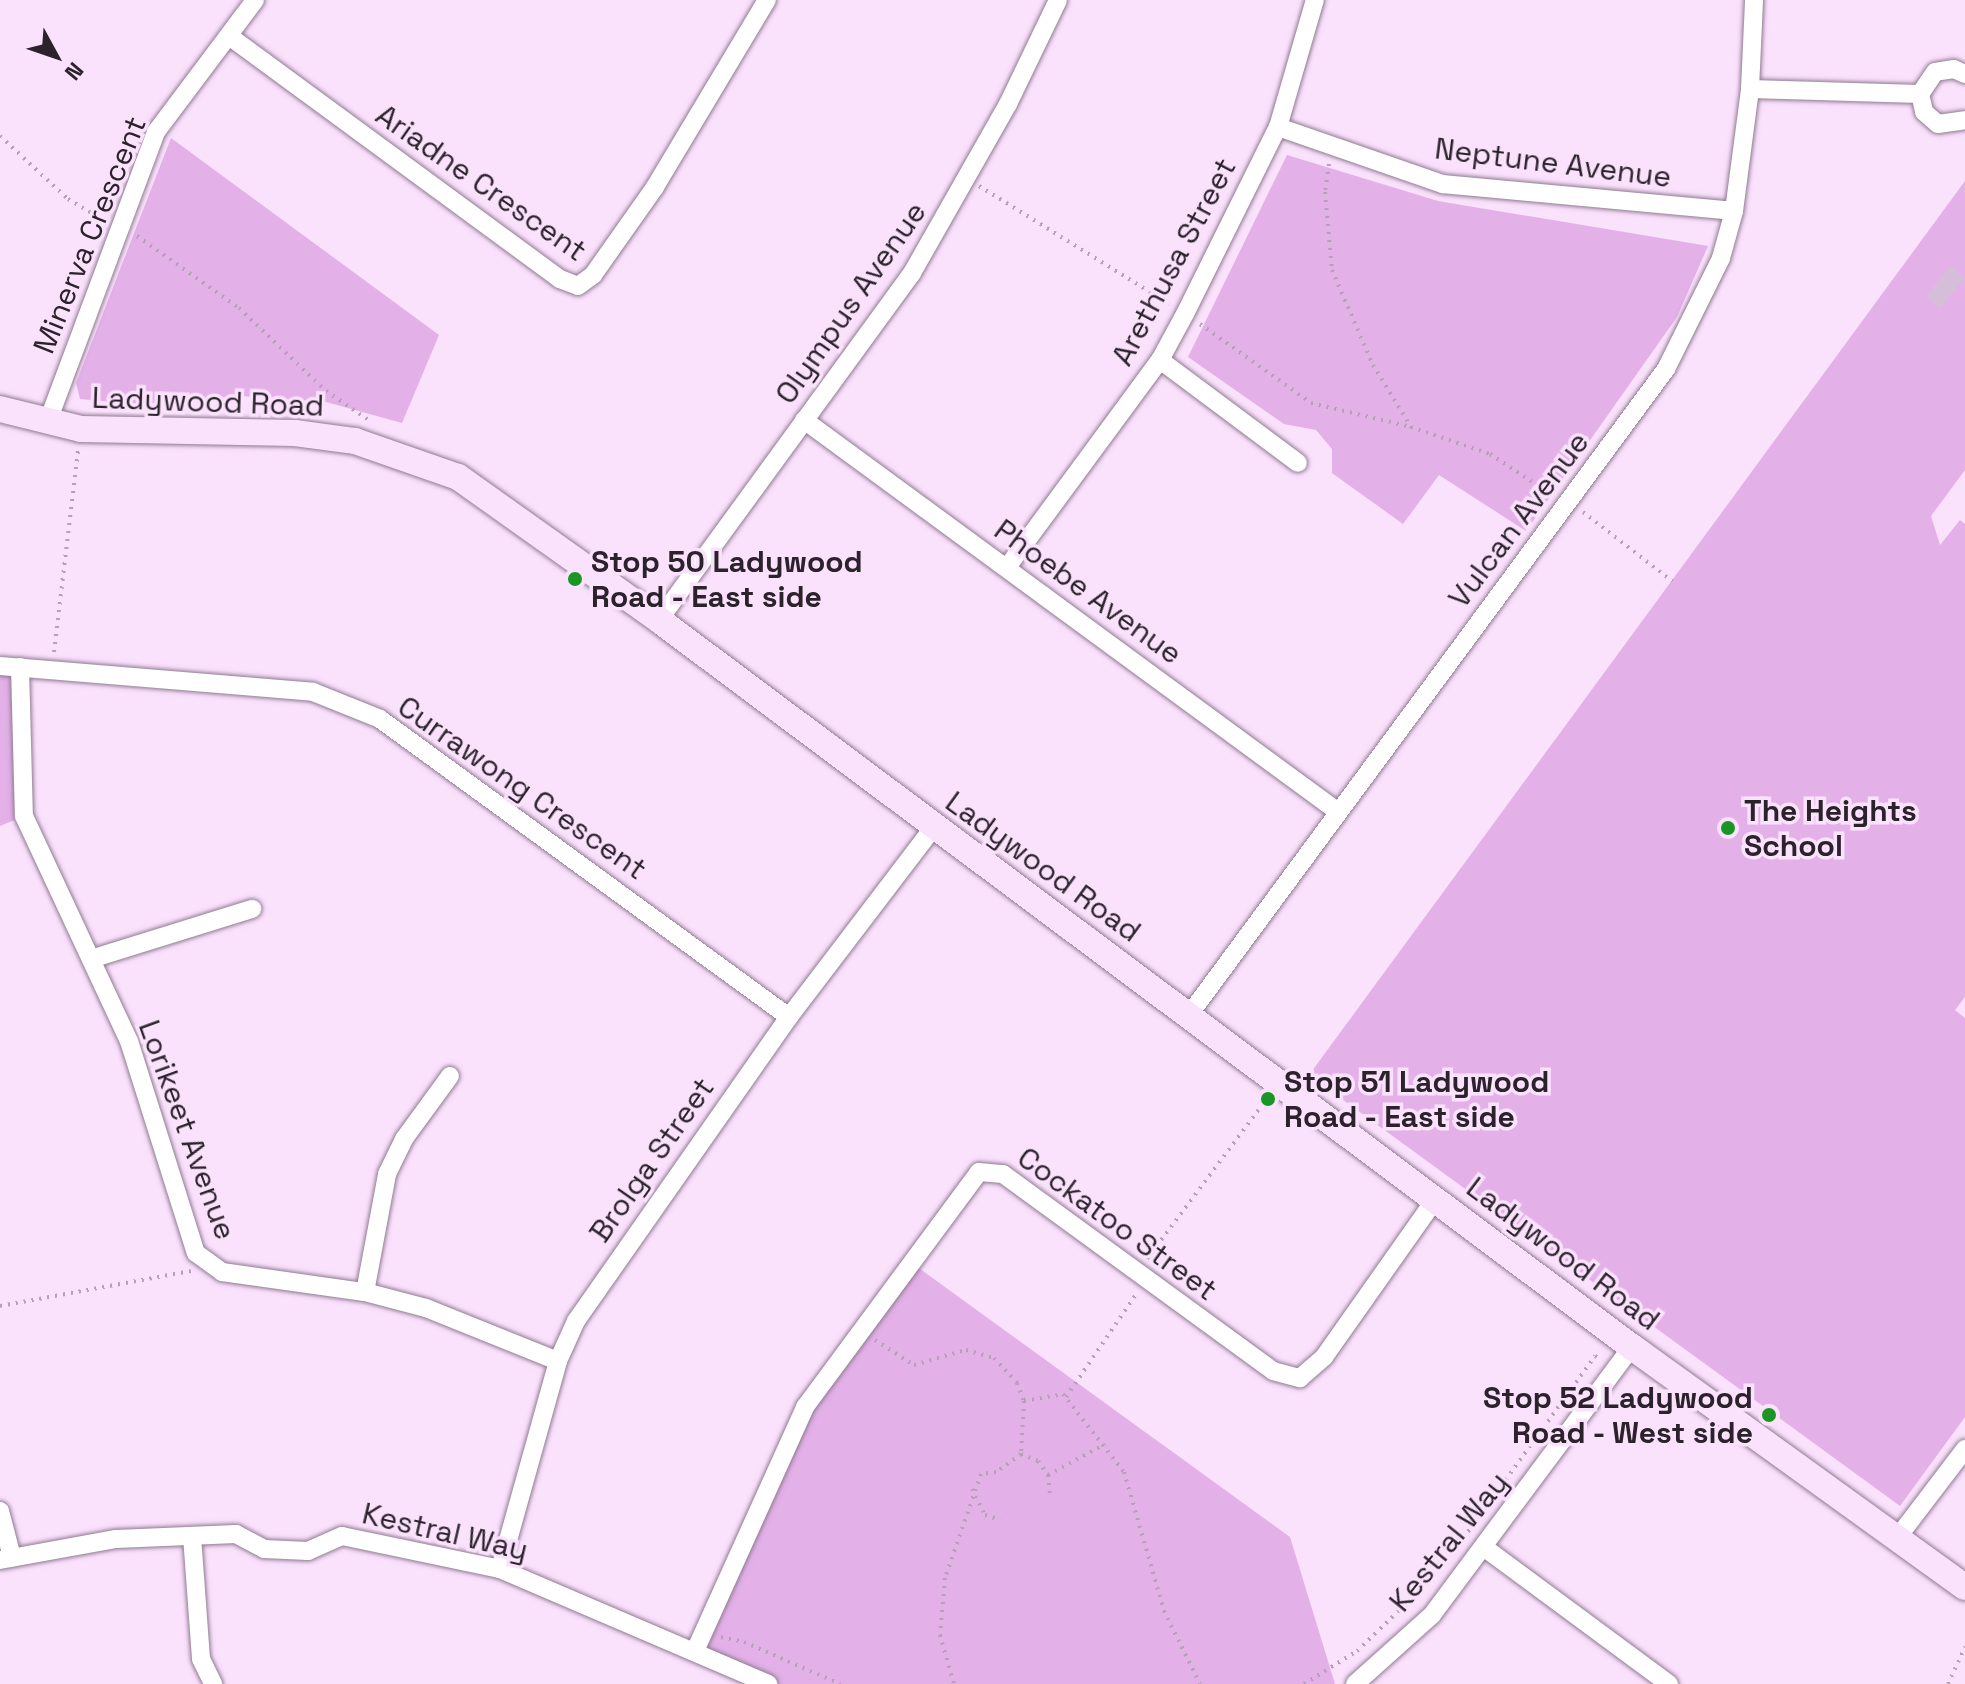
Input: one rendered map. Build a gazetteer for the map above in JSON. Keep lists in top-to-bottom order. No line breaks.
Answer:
{"streets":{"street":["Neptune Avenue","Ariadne Crescent","Minerva Crescent","Arethusa Street","Olympus Avenue","Ladywood Road","Vulcan Avenue","Phoebe Avenue","Currawong Crescent","Lorikeet Avenue","Brolga Street","Cockatoo Street","Kestral Way"]},"crossings":[["Neptune Avenue","Arethusa Street"],["Neptune Avenue","Vulcan Avenue"],["Ariadne Crescent","Minerva Crescent"],["Minerva Crescent","Ladywood Road"],["Arethusa Street","Phoebe Avenue"],["Olympus Avenue","Ladywood Road"],["Olympus Avenue","Phoebe Avenue"],["Ladywood Road","Vulcan Avenue"],["Ladywood Road","Brolga Street"],["Ladywood Road","Cockatoo Street"],["Ladywood Road","Kestral Way"],["Vulcan Avenue","Phoebe Avenue"],["Currawong Crescent","Lorikeet Avenue"],["Currawong Crescent","Brolga Street"],["Lorikeet Avenue","Brolga Street"],["Brolga Street","Kestral Way"],["Cockatoo Street","Kestral Way"]],"places":["Stop 50 Ladywood Road - East side","The Heights School","Stop 51 Ladywood Road - East side","Stop 52 Ladywood Road - West side"],"north":"bottom right"}
